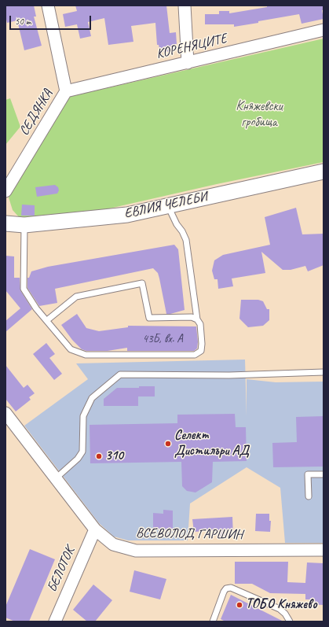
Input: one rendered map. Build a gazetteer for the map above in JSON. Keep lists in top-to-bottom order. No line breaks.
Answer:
{"streets":{"street":["КОРЕНЯЦИТЕ","СЕДЯНКА","ЕВЛИЯ ЧЕЛЕБИ","ВСЕВОЛОД ГАРШИН","БЕЛОТОК"]},"crossings":[["КОРЕНЯЦИТЕ","СЕДЯНКА"],["ВСЕВОЛОД ГАРШИН","БЕЛОТОК"]],"parks":["Княжевски гробища"],"places":["Селект Дистилъри АД","310","ТОБО Княжево"],"house_numbers":["43Б, вх. А"],"scale_bar":"50 m"}
